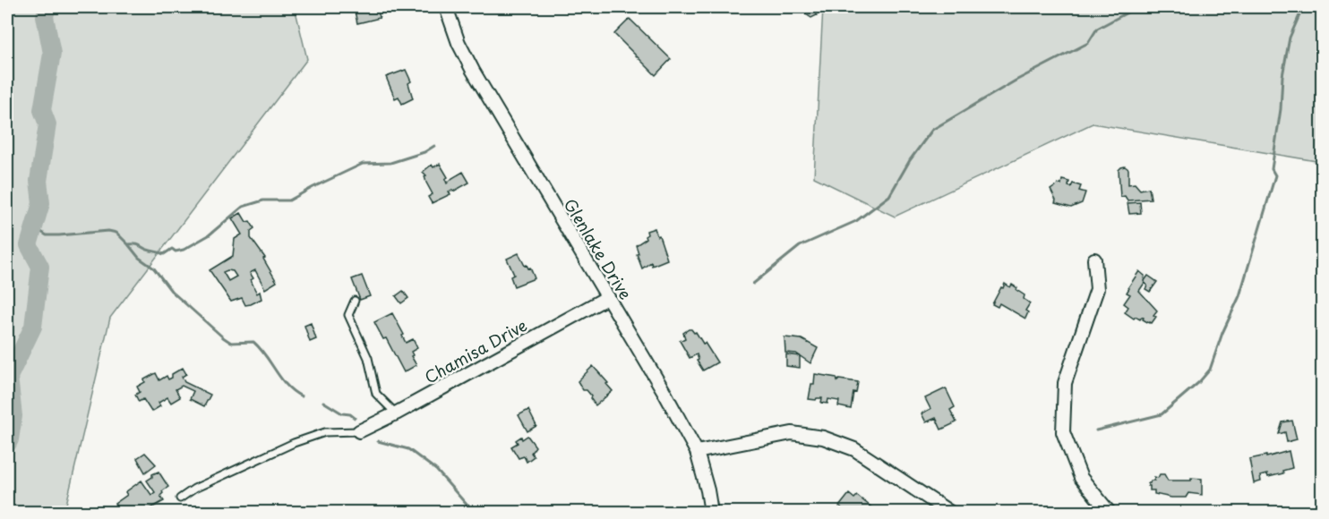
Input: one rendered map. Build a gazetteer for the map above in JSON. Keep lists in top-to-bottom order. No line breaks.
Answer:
{"streets":{"street":["Glenlake Drive","Chamisa Drive"]},"crossings":[["Glenlake Drive","Chamisa Drive"]]}
